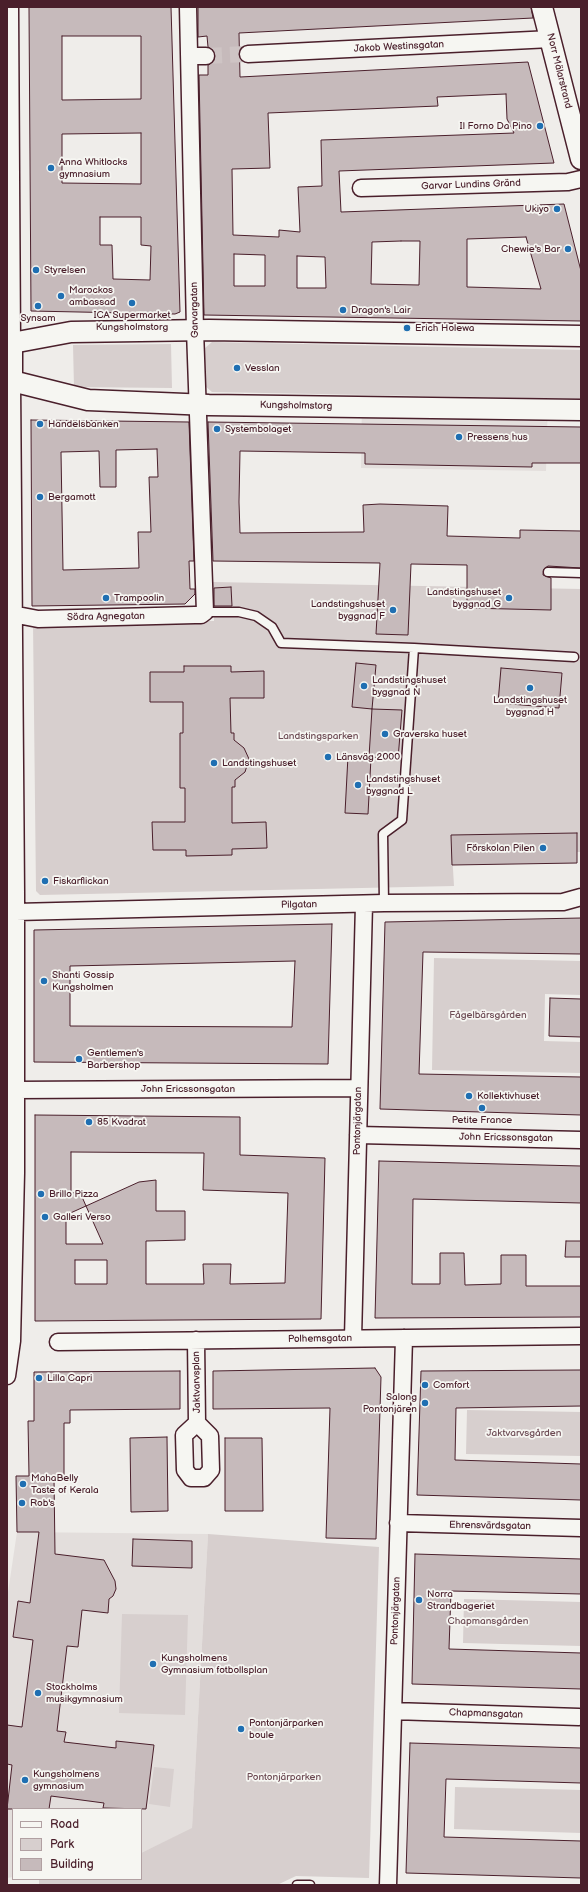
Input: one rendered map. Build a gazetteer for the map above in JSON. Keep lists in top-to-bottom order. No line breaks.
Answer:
{"streets":{"street":["Jakob Westinsgatan","Norr Mälarstrand","Garvar Lundins Gränd","Garvargatan","Kungsholmstorg","Södra Agnegatan","Pilgatan","John Ericssonsgatan","Pontonjärgatan","Polhemsgatan","Jaktvarvsplan","Ehrensvärdsgatan","Chapmansgatan"]},"crossings":[["Jakob Westinsgatan","Norr Mälarstrand"],["Garvargatan","Kungsholmstorg"],["Garvargatan","Södra Agnegatan"],["Pilgatan","Pontonjärgatan"],["John Ericssonsgatan","Pontonjärgatan"],["Pontonjärgatan","Polhemsgatan"],["Pontonjärgatan","Ehrensvärdsgatan"],["Pontonjärgatan","Chapmansgatan"],["Polhemsgatan","Jaktvarvsplan"]],"parks":["Landstingsparken","Fågelbärsgården","Jaktvarvsgården","Chapmansgården","Pontonjärparken"],"places":["Il Forno Da Pino","Anna Whitlocks gymnasium","Ukiyo","Chewie's Bar","Styrelsen","Marockos ambassad","ICA Supermarket Kungsholmstorg","Synsam","Dragon's Lair","Erich Holewa","Vesslan","Handelsbanken","Systembolaget","Pressens hus","Bergamott","Trampoolin","Landstingshuset byggnad G","Landstingshuset byggnad F","Landstingshuset byggnad N","Landstingshuset byggnad H","Graverska huset","Länsväg 2000","Landstingshuset","Landstingshuset byggnad L","Förskolan Pilen","Fiskarflickan","Shanti Gossip Kungsholmen","Gentlemen's Barbershop","Kollektivhuset","Petite France","85 Kvadrat","Brillo Pizza","Galleri Verso","Lilla Capri","Comfort","Salong Pontonjären","MahaBelly Taste of Kerala","Rob's","Norra Strandbageriet","Kungsholmens Gymnasium fotbollsplan","Stockholms musikgymnasium","Pontonjärparken boule","Kungsholmens gymnasium"],"legend":["Road","Park","Building"]}
